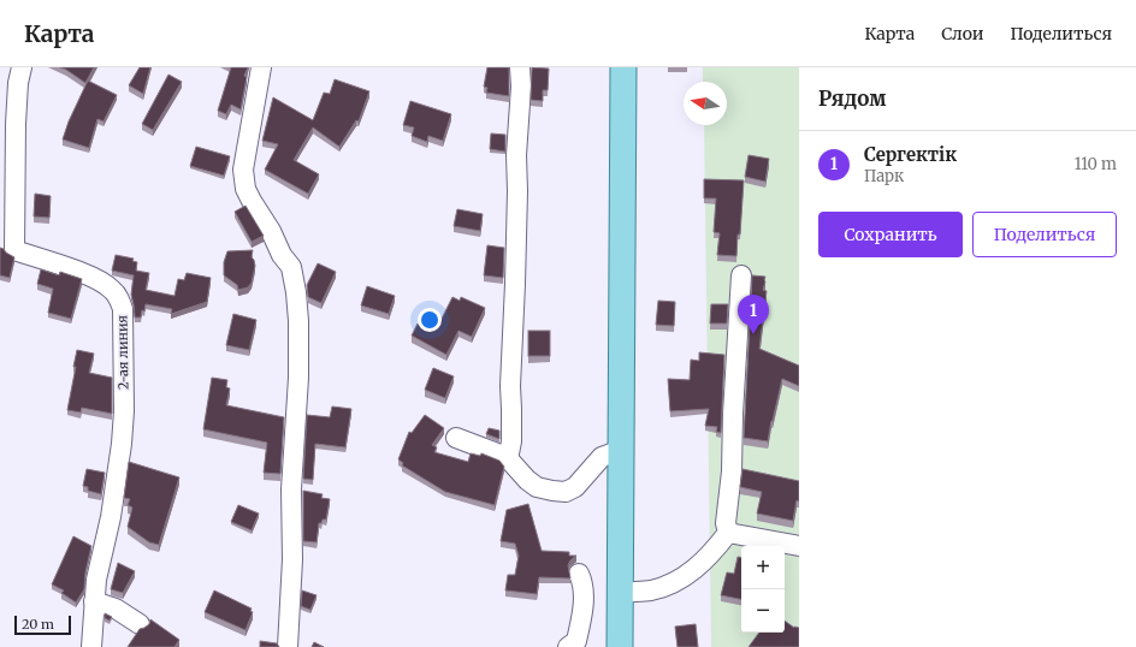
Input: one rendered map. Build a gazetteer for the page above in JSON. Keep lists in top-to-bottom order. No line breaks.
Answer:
{"streets":{"street":["2-ая линия"]},"scale_bar":"20 m","north":"left","page":{"header":"Карта","nav":["Карта","Слои","Поделиться"],"heading":"Рядом","list":[{"mark":"1","name":"Сергектік","note":"Парк","value":"110 m"}],"buttons":["Сохранить","Поделиться"],"pins":"1","map_buttons":["+","−"],"scale":"20 m"}}
